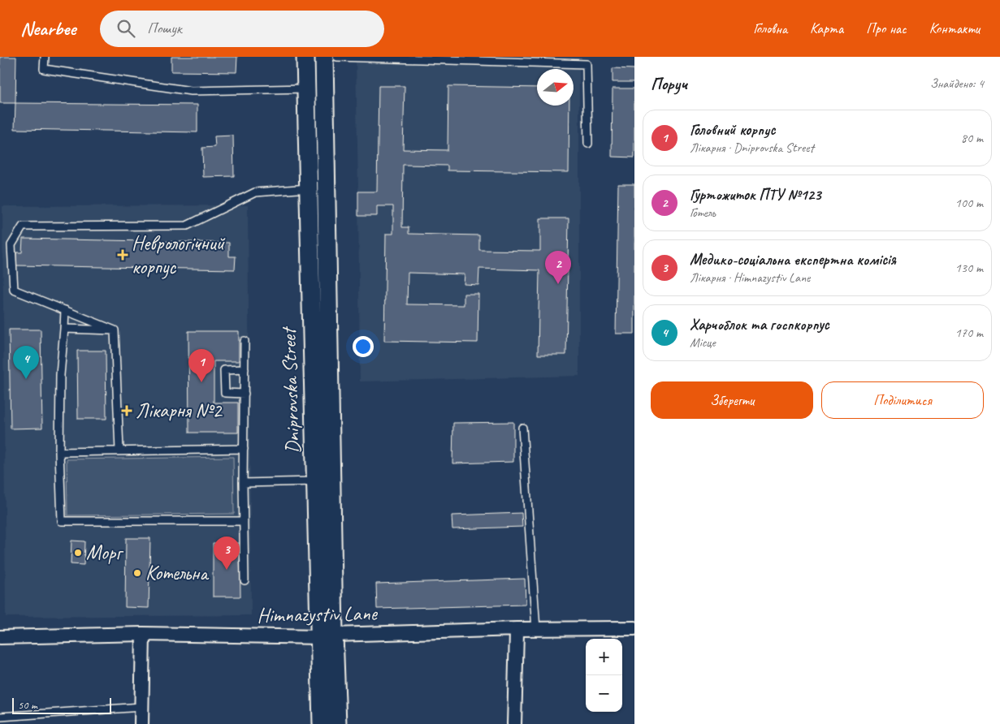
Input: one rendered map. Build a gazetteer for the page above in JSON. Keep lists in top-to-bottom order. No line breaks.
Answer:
{"streets":{"street":["Dniprovska Street","Himnazystiv Lane"]},"crossings":[["Dniprovska Street","Himnazystiv Lane"]],"places":{"health":["Неврологічний корпус","Лікарня №2"],"other":["Морг","Котельна"]},"scale_bar":"50 m","north":"right","page":{"header":"Nearbee","search":"Пошук","nav":["Головна","Карта","Про нас","Контакти"],"heading":["Поруч","Знайдено: 4"],"list":[{"mark":"1","name":"Головний корпус","note":"Лікарня · Dniprovska Street","value":"80 m"},{"mark":"2","name":"Гуртожиток ПТУ №123","note":"Готель","value":"100 m"},{"mark":"3","name":"Медико-соціальна експертна комісія","note":"Лікарня · Himnazystiv Lane","value":"130 m"},{"mark":"4","name":"Харчоблок та госпкорпус","note":"Місце","value":"170 m"}],"pins":["2","4","1","3"],"buttons":["Зберегти","Поділитися"],"map_buttons":["+","−"],"scale":"50 m"}}
